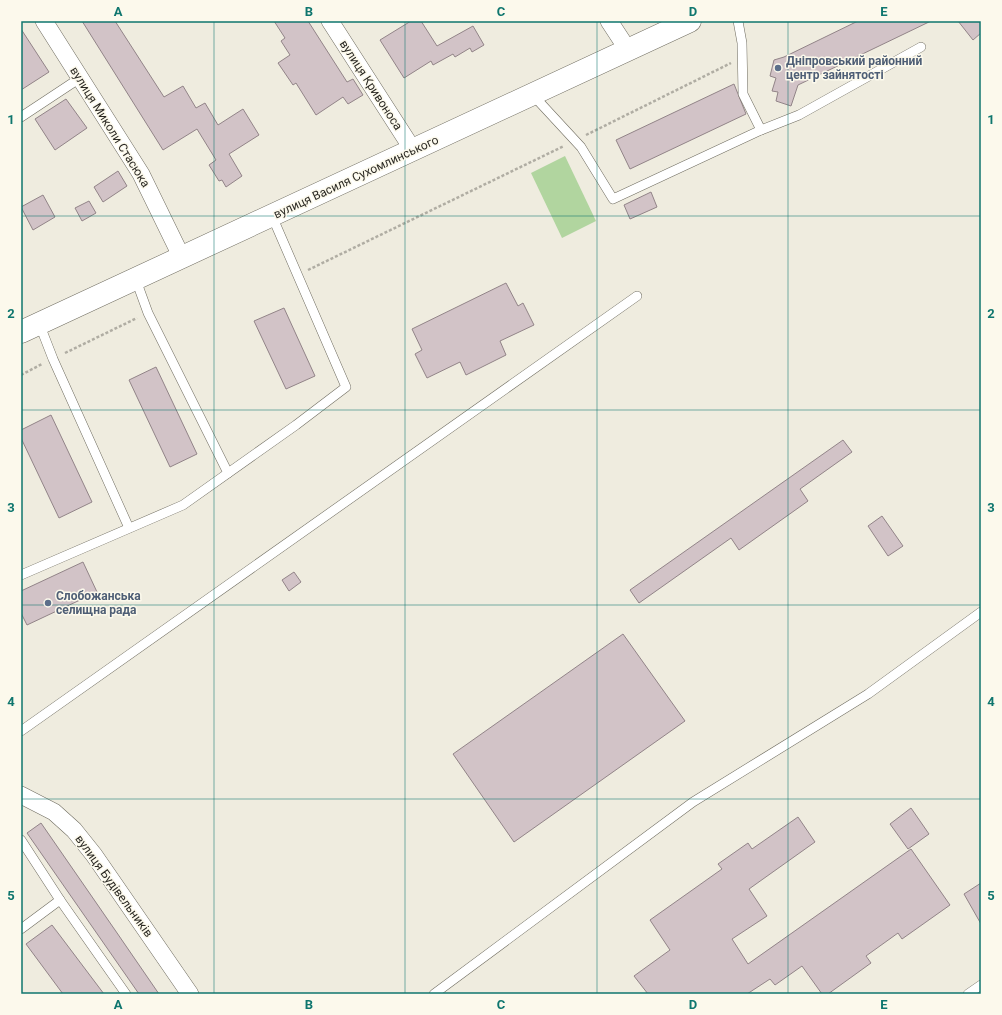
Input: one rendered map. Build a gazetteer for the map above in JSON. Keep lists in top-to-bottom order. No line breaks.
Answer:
{"streets":{"main road":["вулиця Василя Сухомлинського"],"street":["вулиця Кривоноса","вулиця Миколи Стасюка","вулиця Будівельників"]},"crossings":[["вулиця Кривоноса","вулиця Василя Сухомлинського"],["вулиця Миколи Стасюка","вулиця Василя Сухомлинського"]],"places":["Дніпровський районний центр зайнятості","Слобожанська селищна рада"],"grid":{"columns":["A","B","C","D","E"],"rows":["1","2","3","4","5"]}}
